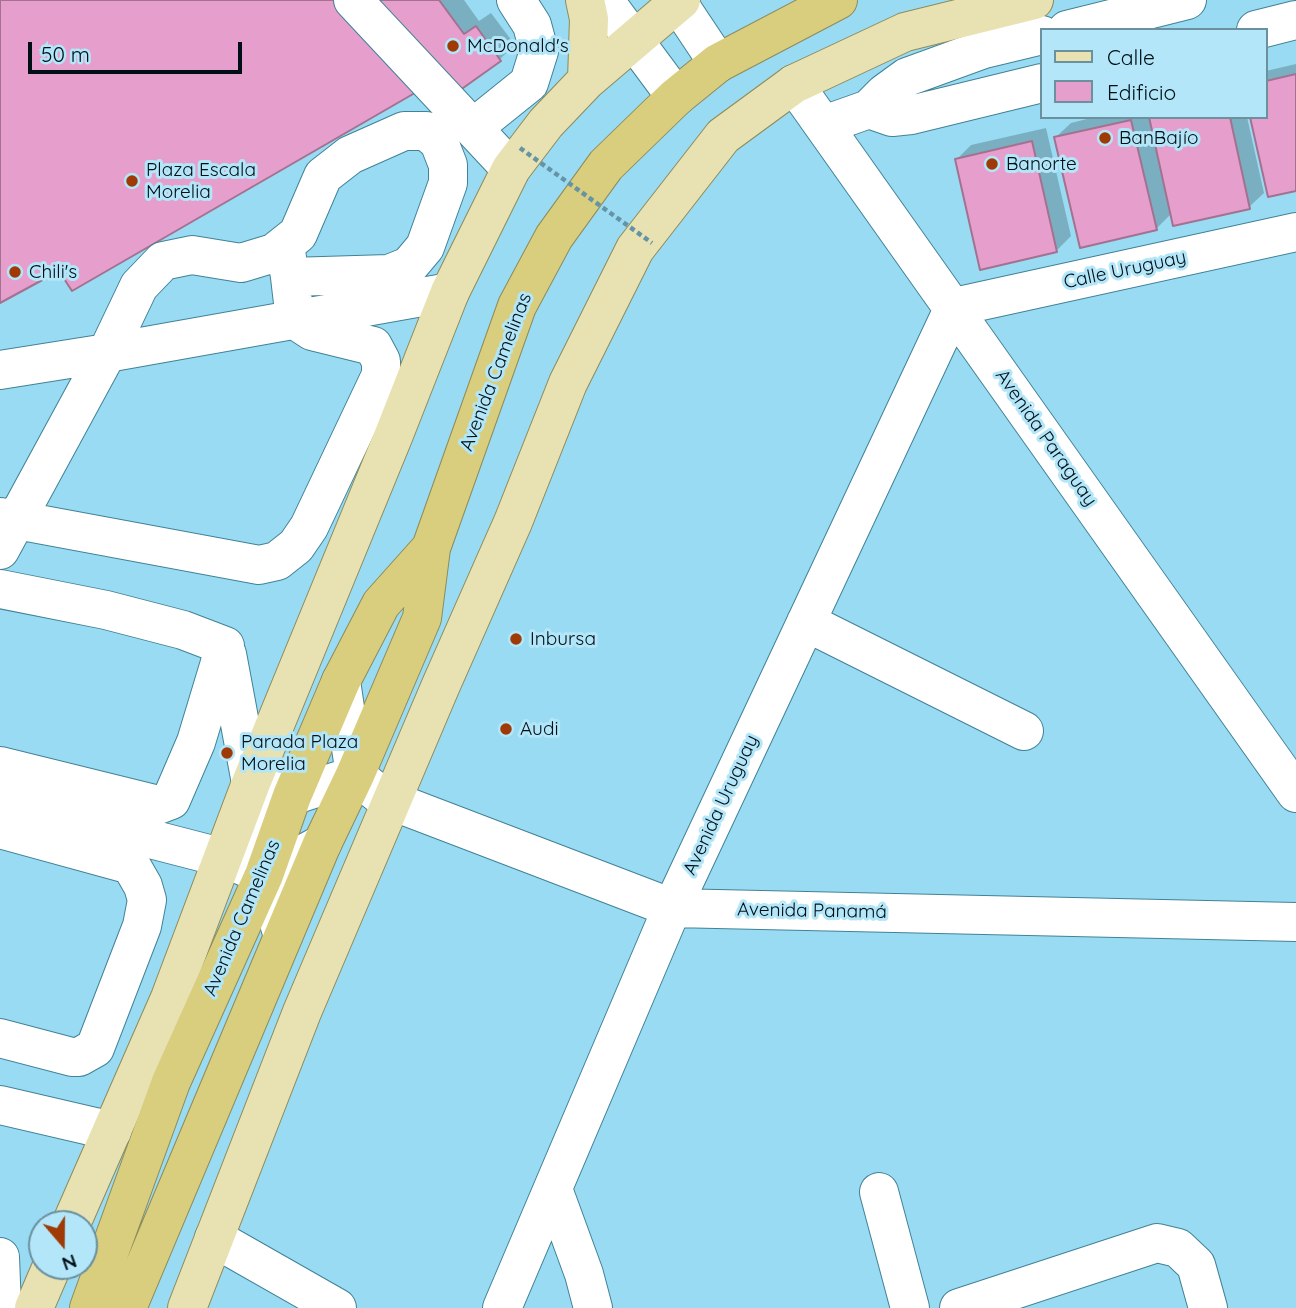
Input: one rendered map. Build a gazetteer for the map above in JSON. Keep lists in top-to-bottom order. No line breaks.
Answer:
{"streets":{"highway":["Avenida Camelinas"],"street":["Calle Uruguay","Avenida Paraguay","Avenida Uruguay","Avenida Panamá"]},"crossings":[["Calle Uruguay","Avenida Paraguay"],["Calle Uruguay","Avenida Uruguay"],["Avenida Camelinas","Avenida Panamá"],["Avenida Paraguay","Avenida Uruguay"],["Avenida Uruguay","Avenida Panamá"]],"places":["McDonald's","BanBajío","Banorte","Plaza Escala Morelia","Chili's","Inbursa","Audi","Parada Plaza Morelia"],"legend":["Calle","Edificio"],"scale_bar":"50 m","north":"bottom"}
